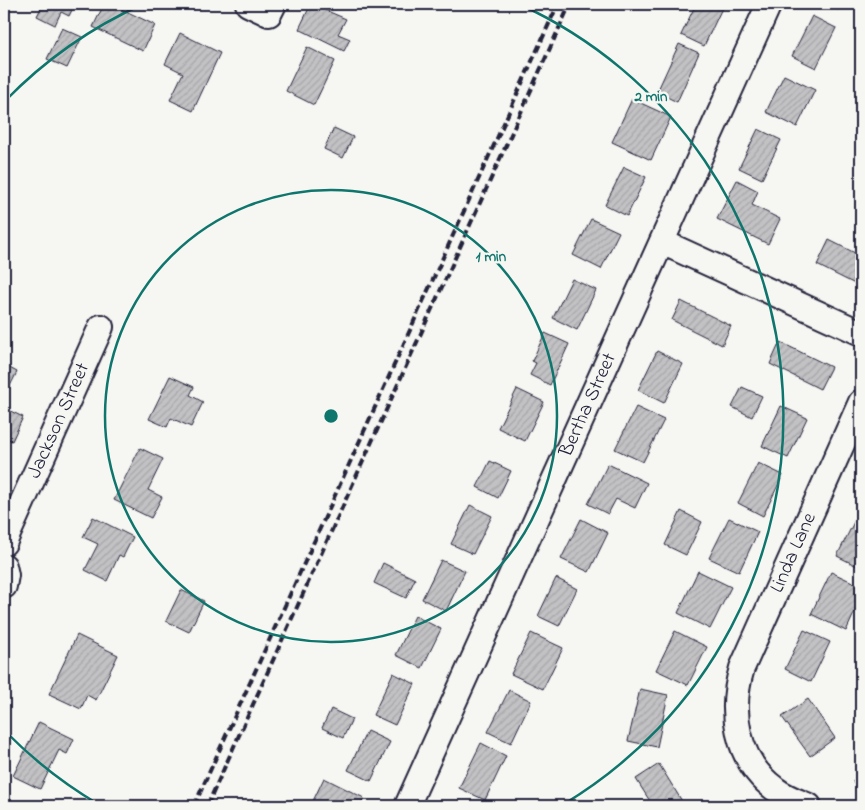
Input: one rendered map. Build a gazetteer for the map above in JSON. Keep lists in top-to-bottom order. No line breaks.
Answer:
{"streets":{"street":["Bertha Street","Jackson Street","Linda Lane"]},"rings":["2 min","1 min"]}
